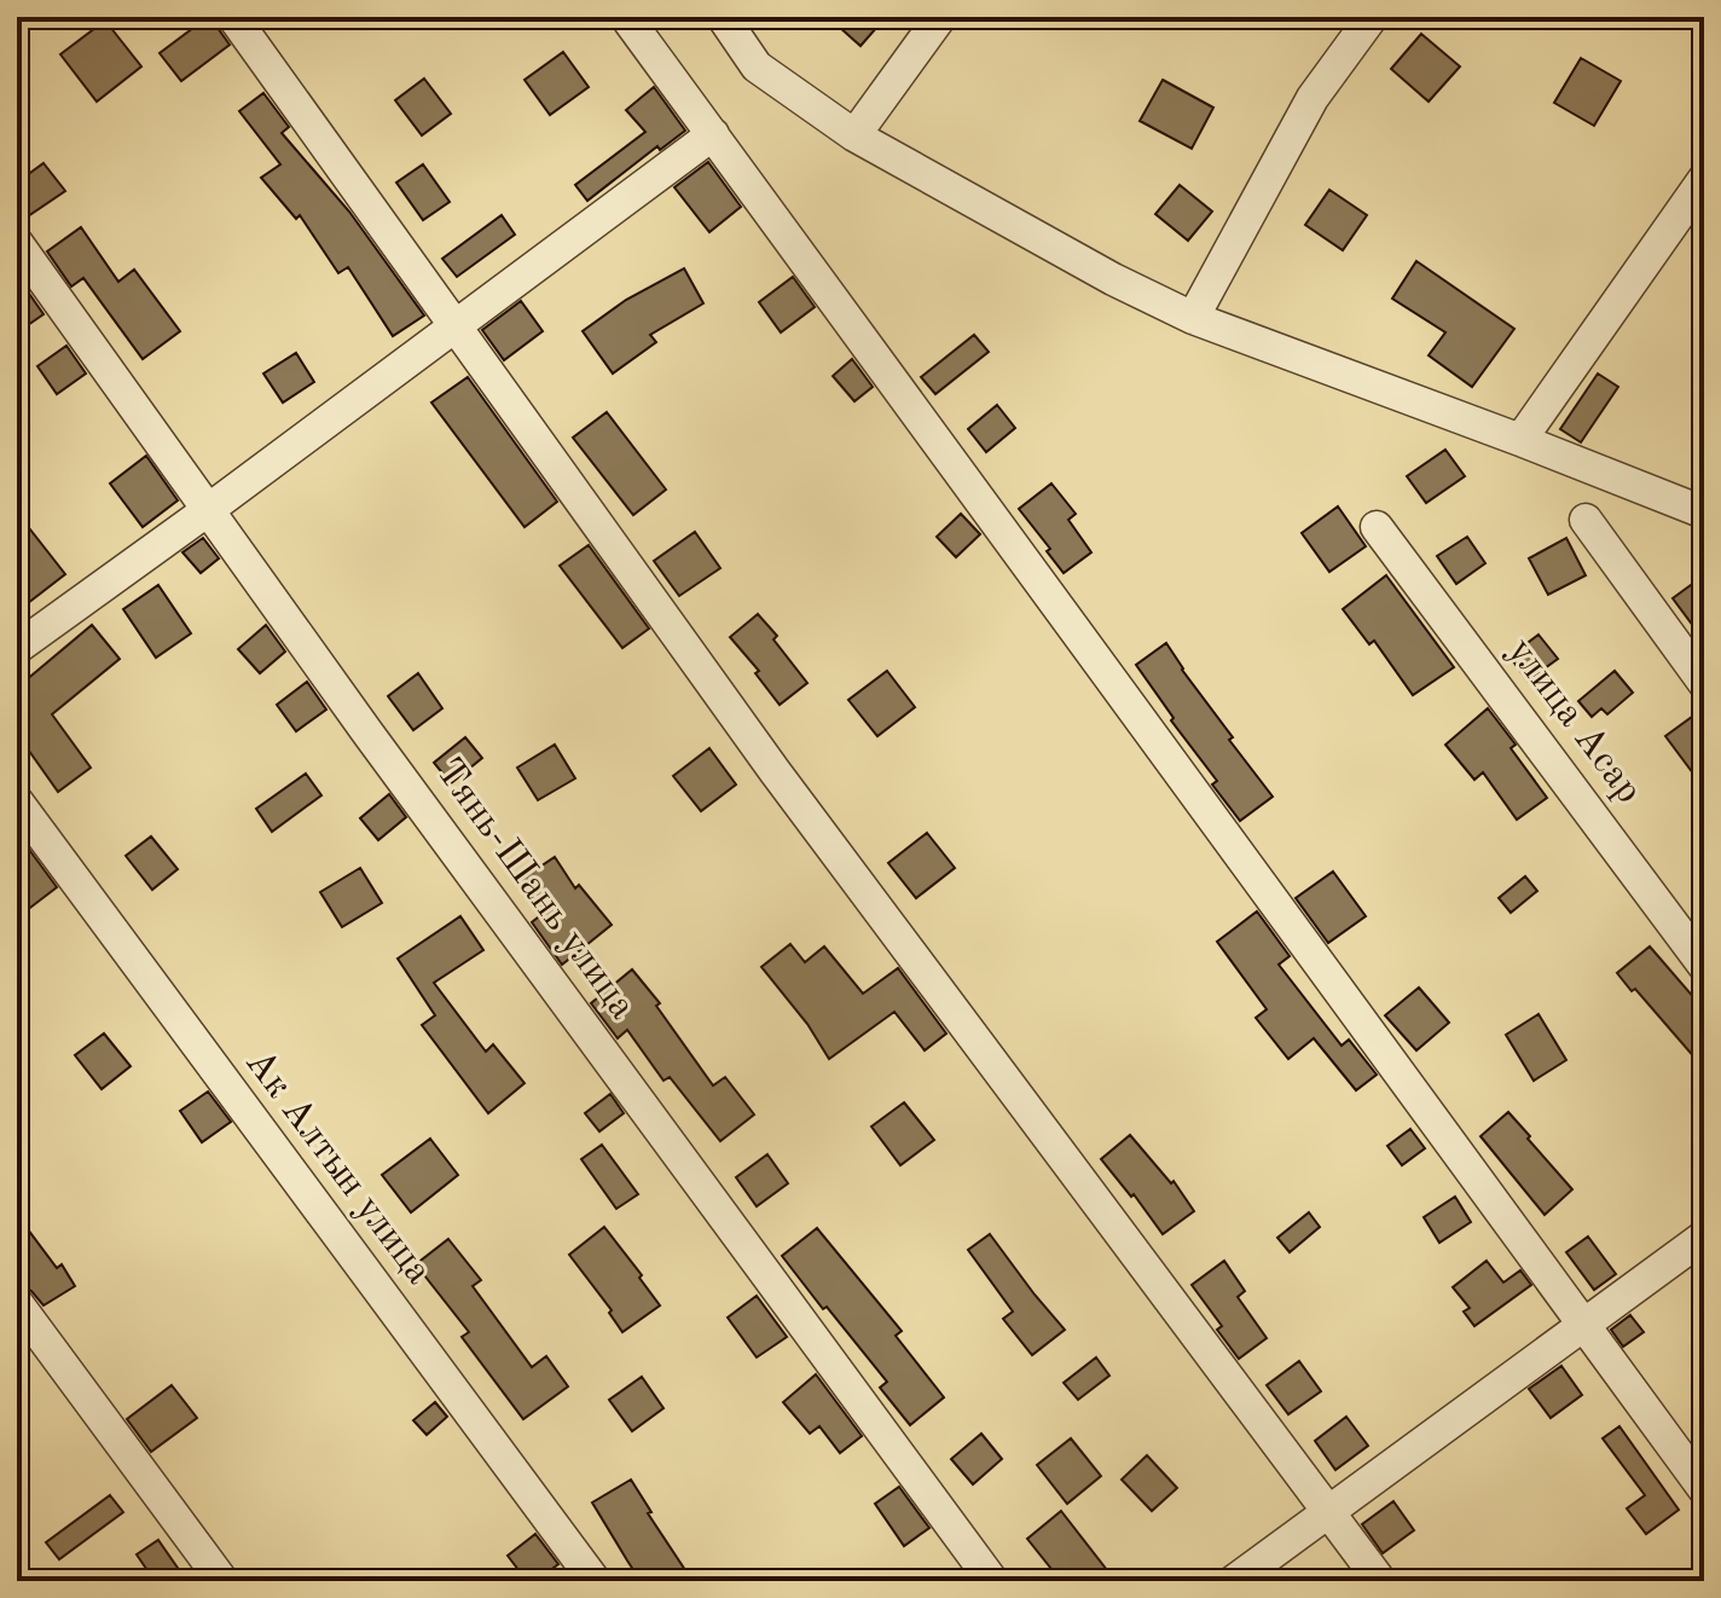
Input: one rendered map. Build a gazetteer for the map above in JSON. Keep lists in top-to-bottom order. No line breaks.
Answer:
{"streets":{"street":["улица Асар","Тянь-Шань улица","Ак Алтын улица"]}}
